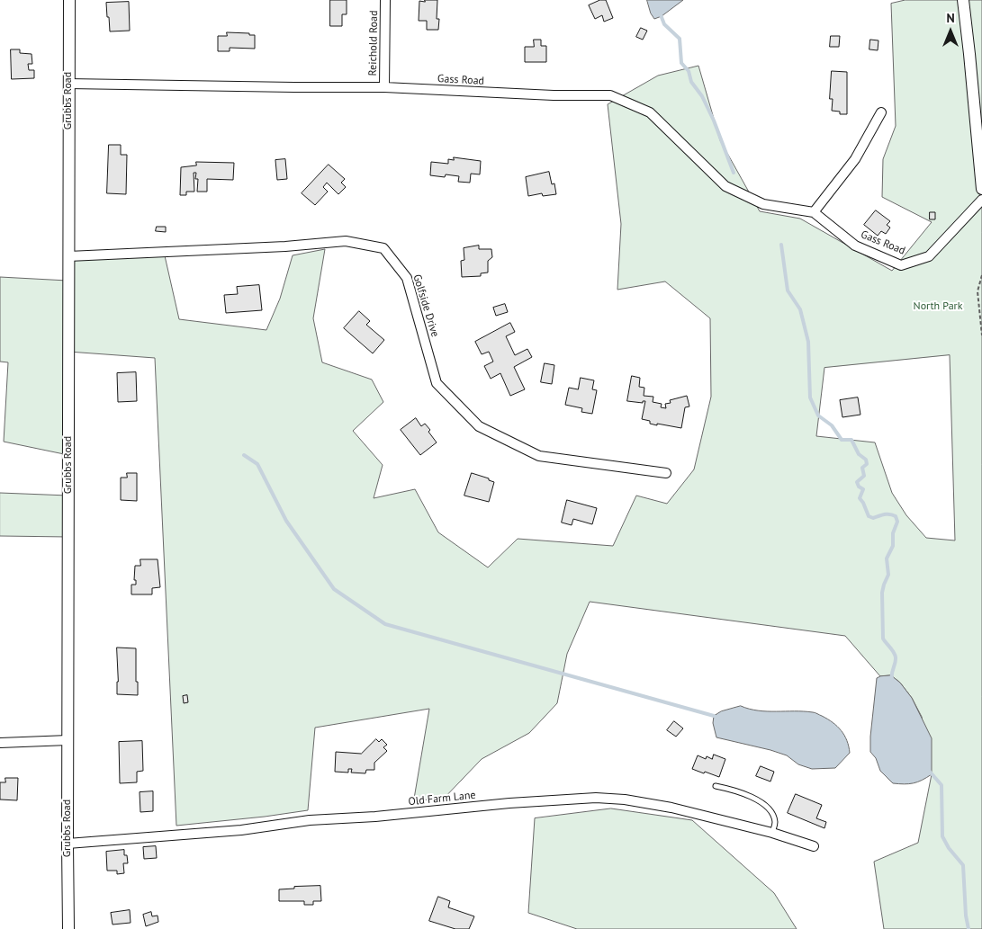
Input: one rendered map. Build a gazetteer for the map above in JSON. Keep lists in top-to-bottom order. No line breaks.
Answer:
{"streets":{"street":["Reichold Road","Gass Road","Grubbs Road","Golfside Drive","Old Farm Lane"]},"crossings":[["Reichold Road","Gass Road"],["Gass Road","Grubbs Road"],["Grubbs Road","Golfside Drive"],["Grubbs Road","Old Farm Lane"]],"parks":["North Park"],"north":"top"}
